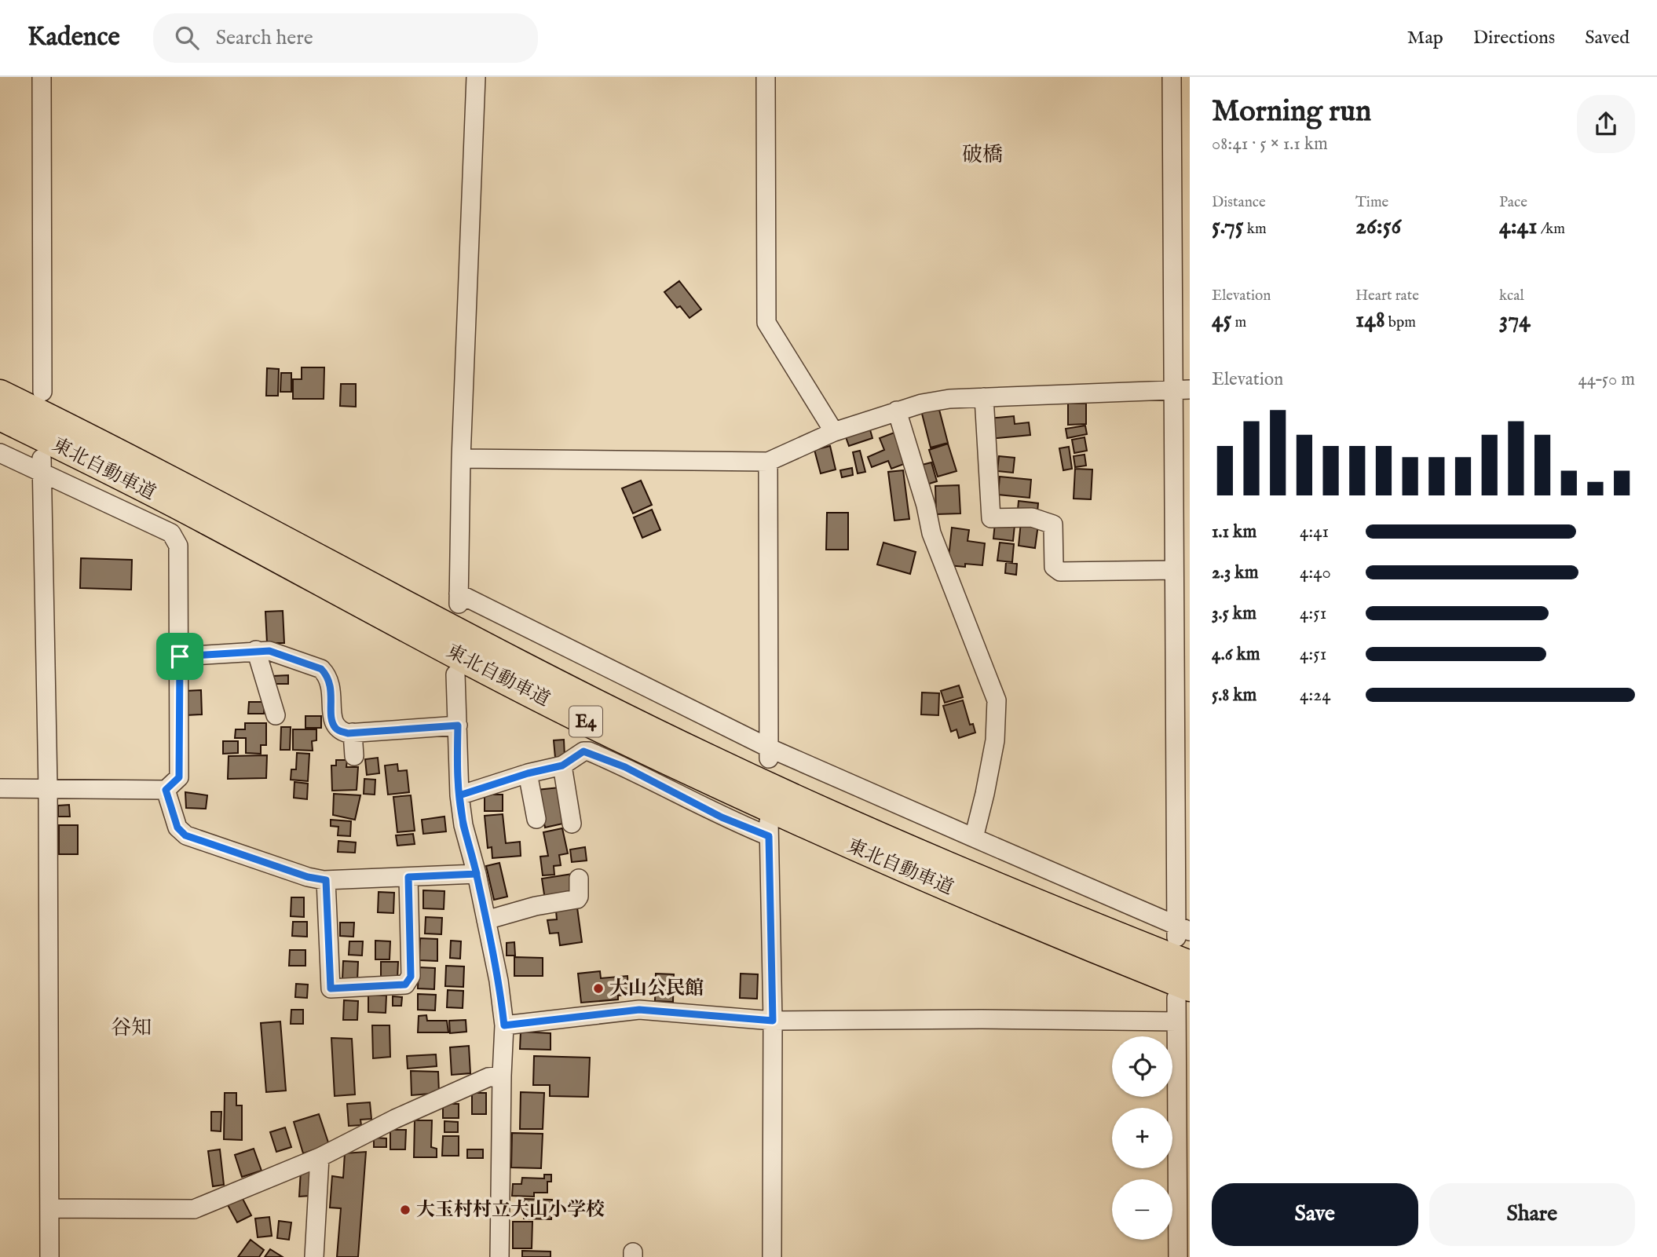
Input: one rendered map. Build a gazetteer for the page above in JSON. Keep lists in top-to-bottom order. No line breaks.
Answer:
{"streets":{"highway":["東北自動車道","E4"]},"districts":["破橋","谷知"],"places":["大山公民館","大玉村村立大山小学校"],"page":{"header":"Kadence","search":"Search here","nav":["Map","Directions","Saved"],"heading":["Morning run","08:41 · 5 × 1.1 km"],"stats":[["Distance","5.75 km"],["Time","26:56"],["Pace","4:41 /km"],["Elevation","45 m"],["Heart rate","148 bpm"],["kcal","374"]],"chart":["Elevation","44–50 m"],"list":[{"name":"1.1 km","note":"4:41"},{"name":"2.3 km","note":"4:40"},{"name":"3.5 km","note":"4:51"},{"name":"4.6 km","note":"4:51"},{"name":"5.8 km","note":"4:24"}],"map_buttons":["+","−"],"buttons":["Save","Share"]}}
